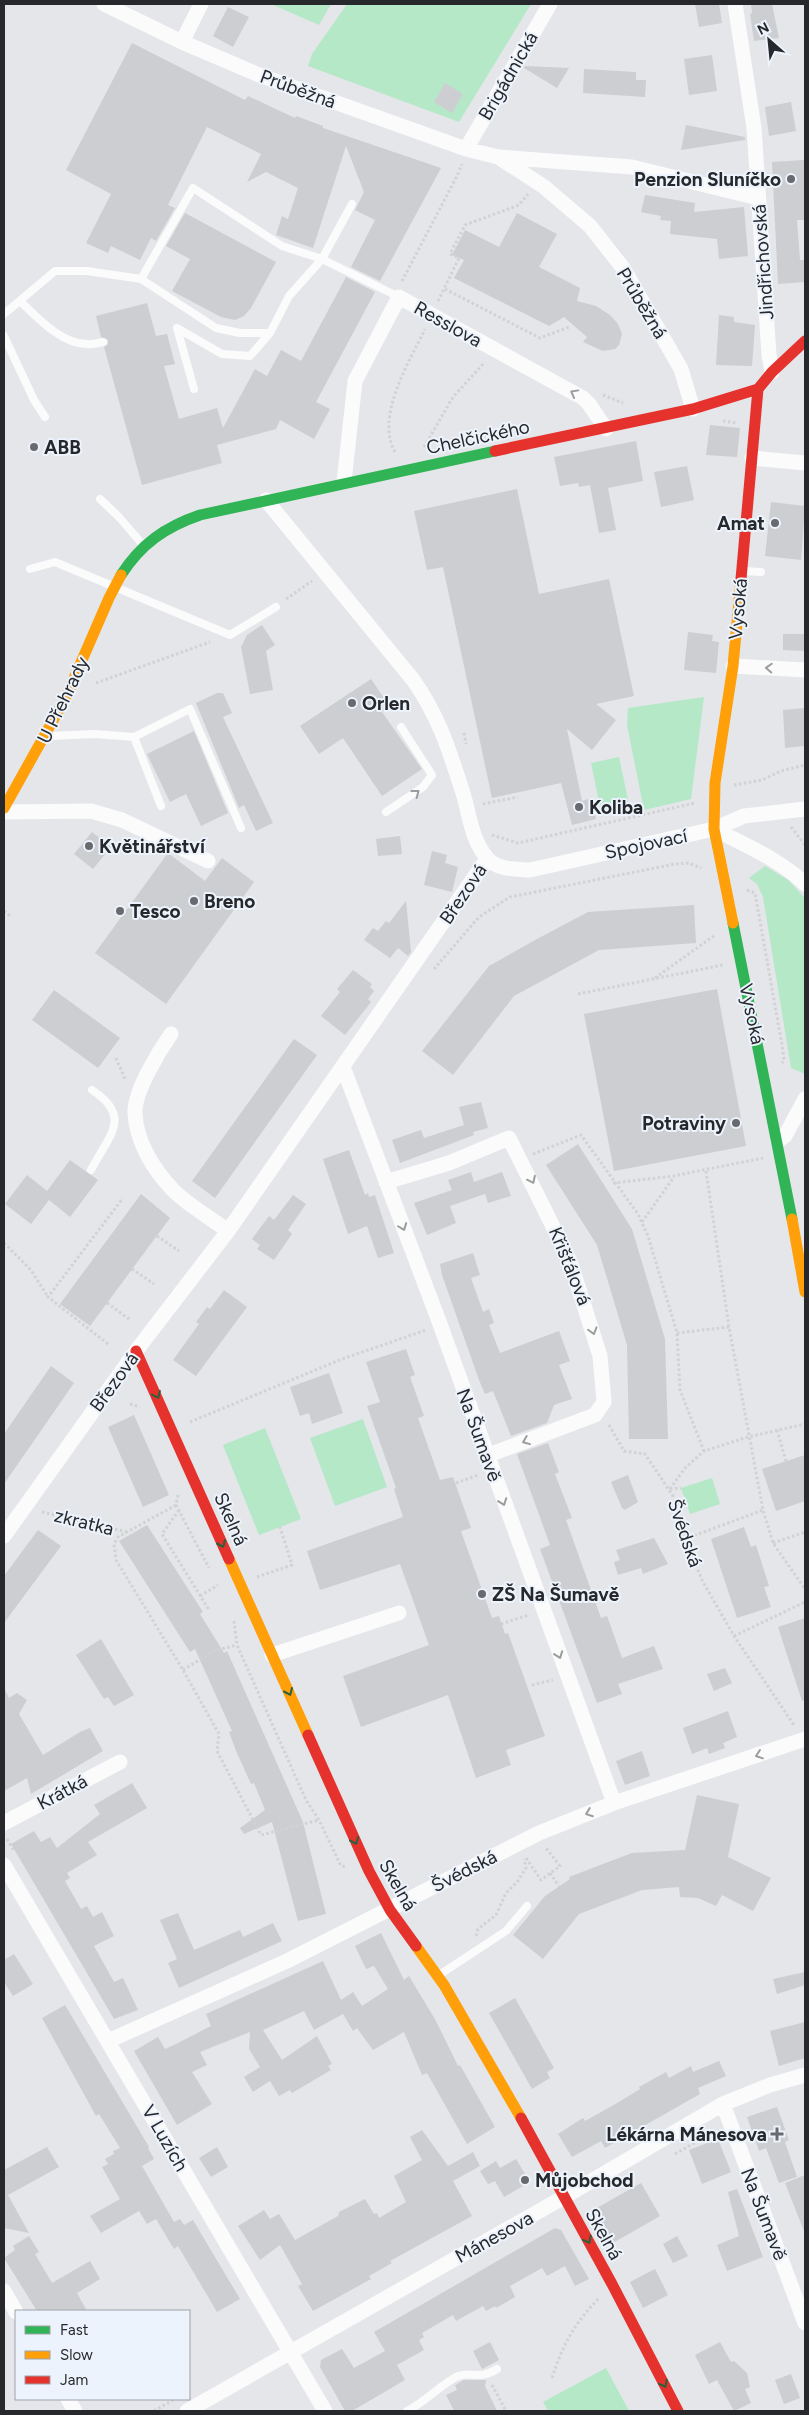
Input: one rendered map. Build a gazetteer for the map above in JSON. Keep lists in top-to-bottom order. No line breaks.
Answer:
{"streets":{"street":["Brigádnická","Průběžná","Jindřichovská","Resslova","Chelčického","Vysoká","U Přehrady","Spojovací","Březová","Křišťálová","Na Šumavě","Skelná","Švédská","Krátká","V Luzích","Mánesova"],"path":["zkratka"]},"crossings":[["Brigádnická","Průběžná"],["Brigádnická","Resslova"],["Průběžná","Jindřichovská"],["Průběžná","Resslova"],["Průběžná","Chelčického"],["Resslova","Chelčického"],["Chelčického","Vysoká"],["Chelčického","U Přehrady"],["Chelčického","Březová"],["Vysoká","Spojovací"],["Spojovací","Březová"],["Březová","Na Šumavě"],["Březová","Skelná"],["Křišťálová","Na Šumavě"],["Křišťálová","Švédská"],["Na Šumavě","Švédská"],["Na Šumavě","Mánesova"],["Skelná","Švédská"],["Skelná","Mánesova"],["Švédská","V Luzích"],["V Luzích","Mánesova"]],"one_way":["Resslova","Křišťálová","Na Šumavě","Skelná","Švédská"],"places":{"other":["Penzion Sluníčko","ABB","Amat","Orlen","Koliba","Květinářství","Breno","Tesco","Potraviny","ZŠ Na Šumavě","Můjobchod"],"health":["Lékárna Mánesova"]},"legend":["Fast","Slow","Jam"],"north":"top left"}
